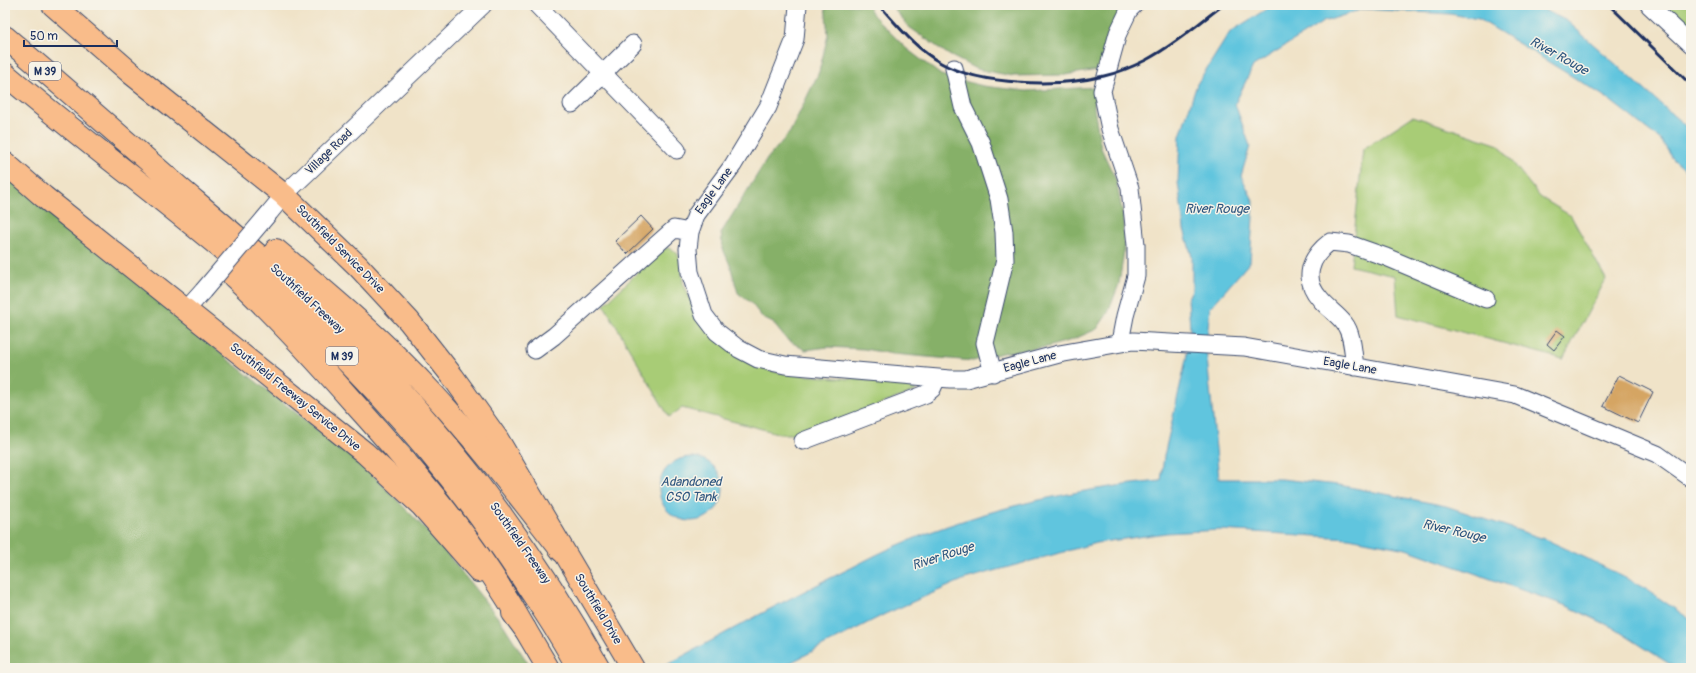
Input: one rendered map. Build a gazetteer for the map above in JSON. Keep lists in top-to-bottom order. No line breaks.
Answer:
{"streets":{"main road":["M 39","Southfield Service Drive","Southfield Freeway","Southfield Freeway Service Drive","Southfield Drive"],"street":["Village Road","Eagle Lane"]},"crossings":[["Village Road","Southfield Service Drive"],["Village Road","Southfield Freeway Service Drive"],["Southfield Service Drive","Southfield Drive"]],"water":["River Rouge","Adandoned CSO Tank"],"scale_bar":"50 m"}
